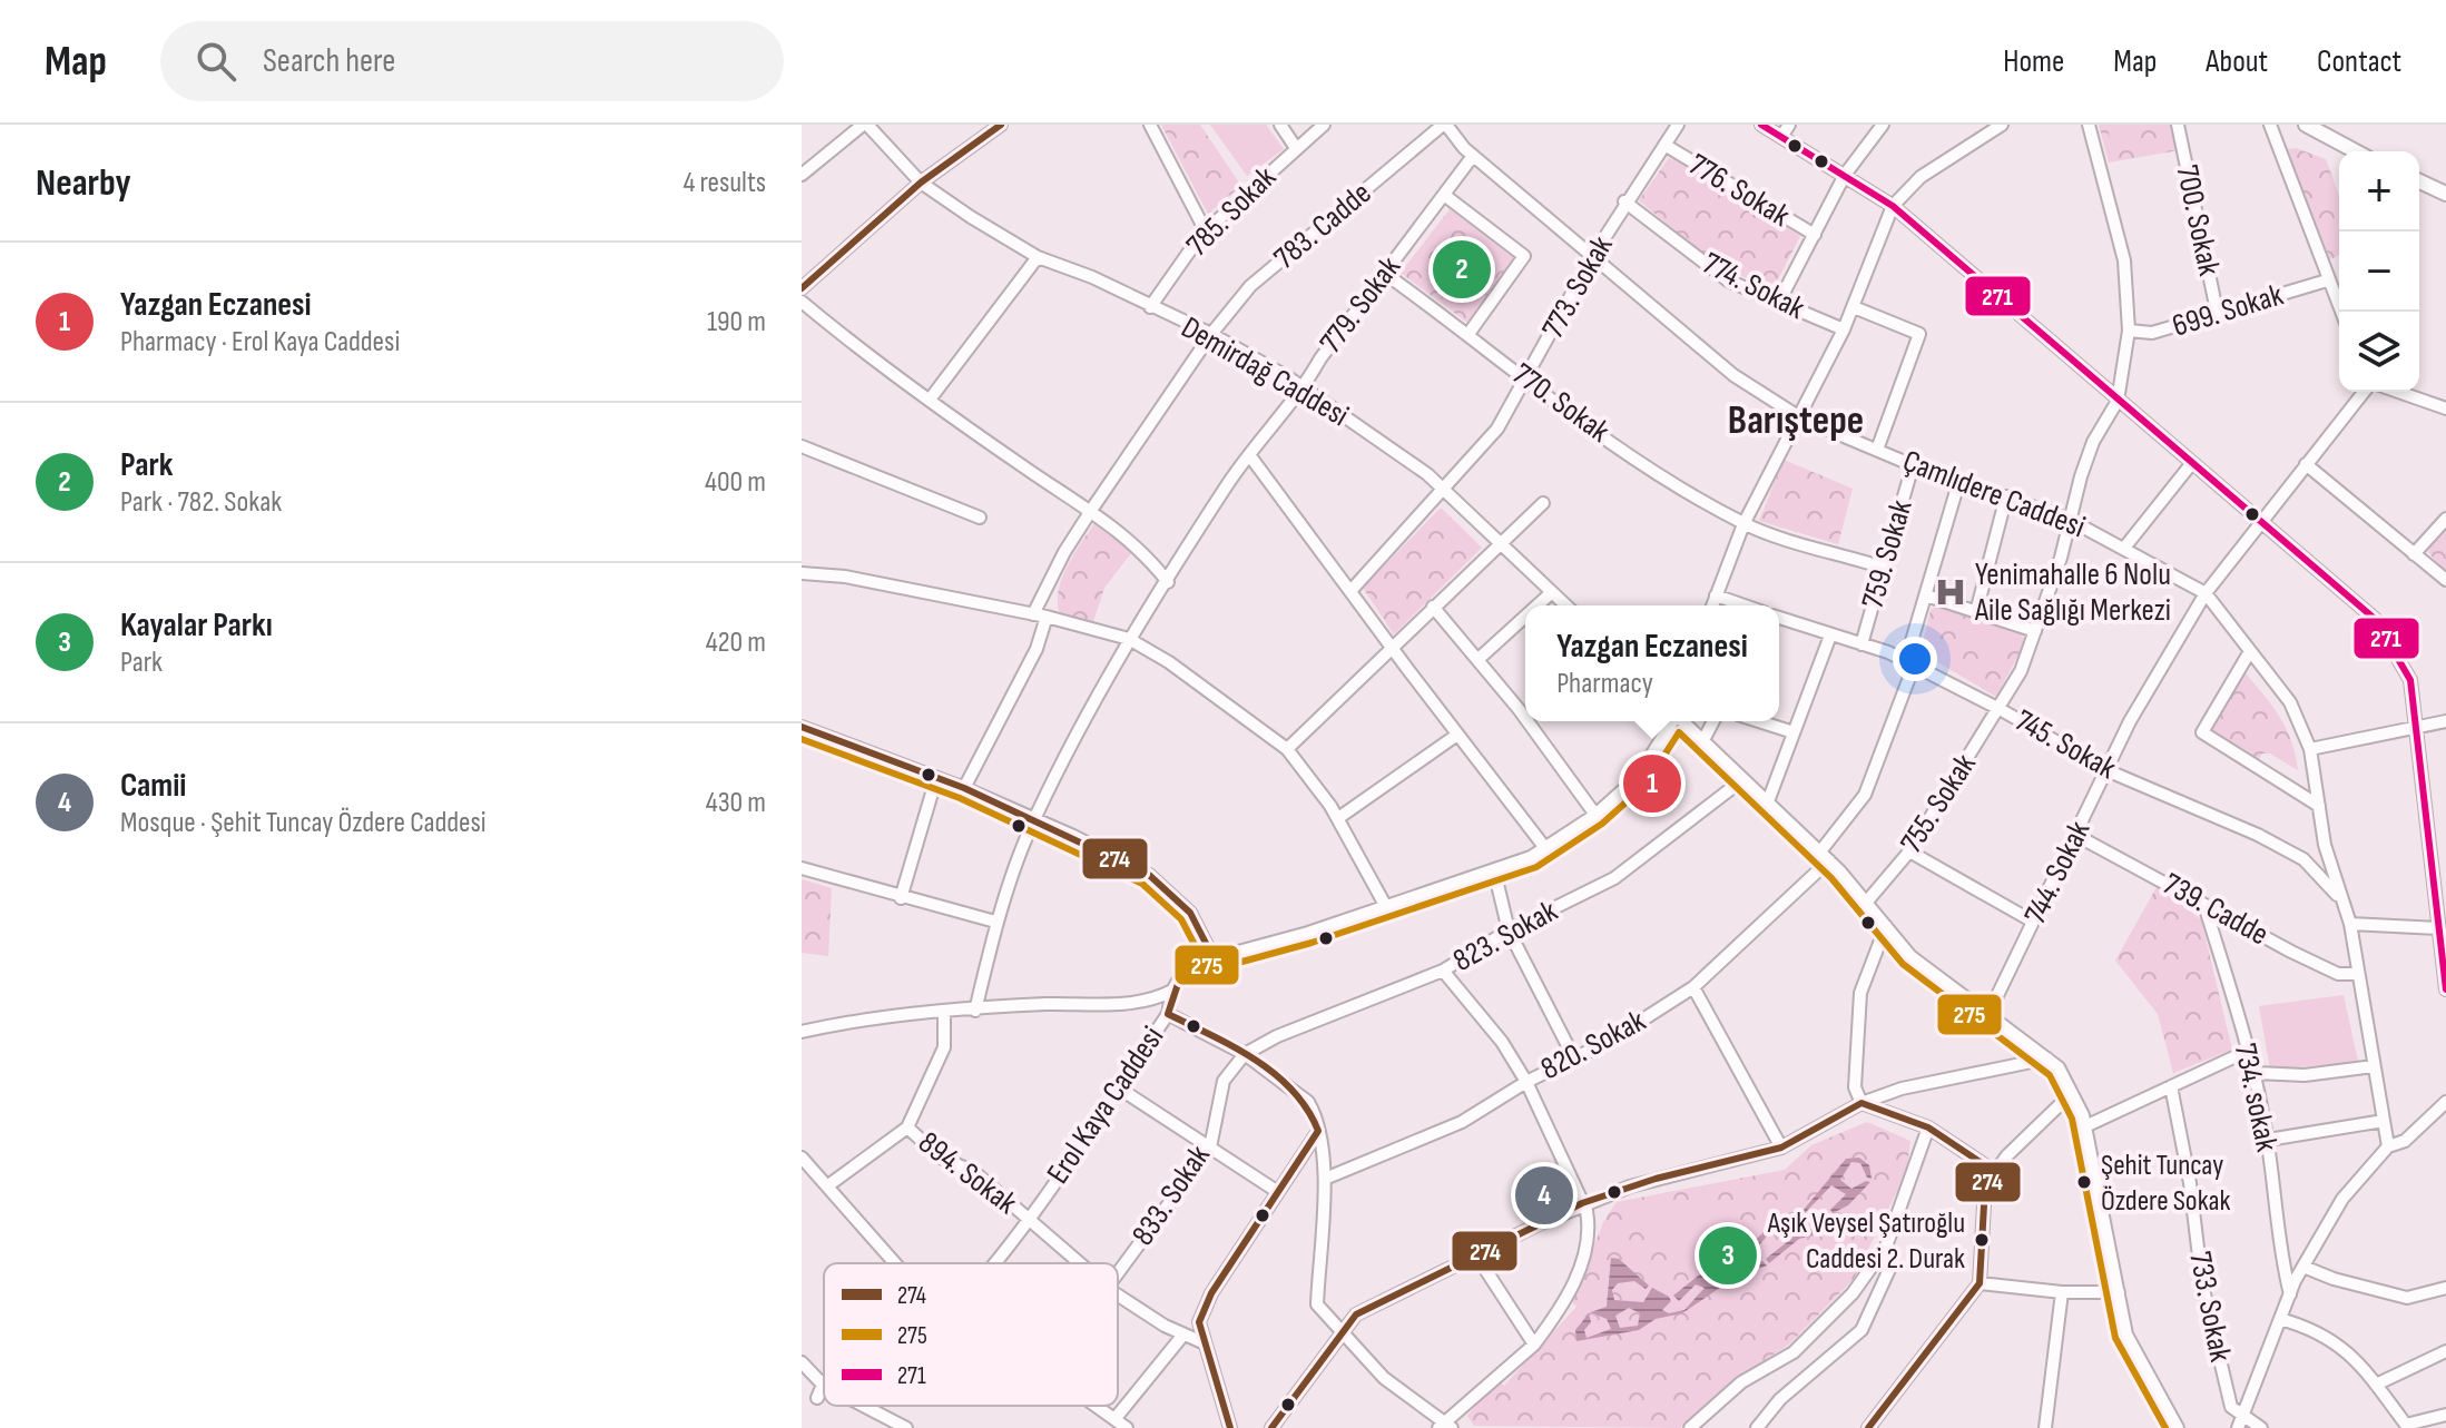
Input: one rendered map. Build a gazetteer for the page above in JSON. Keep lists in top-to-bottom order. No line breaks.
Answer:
{"streets":{"street":["776. Sokak","785. Sokak","700. Sokak","783. Cadde","774. Sokak","773. Sokak","779. Sokak","699. Sokak","Demirdağ Caddesi","770. Sokak","Çamlıdere Caddesi","759. Sokak","745. Sokak","755. Sokak","744. Sokak","739. Cadde","823. Sokak","820. Sokak","734. sokak","Erol Kaya Caddesi","894. Sokak","833. Sokak","733. Sokak"]},"crossings":[["776. Sokak","773. Sokak"],["785. Sokak","Demirdağ Caddesi"],["700. Sokak","699. Sokak"],["783. Cadde","Demirdağ Caddesi"],["783. Cadde","Çamlıdere Caddesi"],["774. Sokak","773. Sokak"],["773. Sokak","Demirdağ Caddesi"],["773. Sokak","770. Sokak"],["773. Sokak","Çamlıdere Caddesi"],["779. Sokak","Demirdağ Caddesi"],["779. Sokak","770. Sokak"],["779. Sokak","Çamlıdere Caddesi"],["770. Sokak","759. Sokak"],["Çamlıdere Caddesi","759. Sokak"],["Çamlıdere Caddesi","745. Sokak"],["Çamlıdere Caddesi","755. Sokak"],["Çamlıdere Caddesi","744. Sokak"],["Çamlıdere Caddesi","739. Cadde"],["Çamlıdere Caddesi","820. Sokak"],["759. Sokak","745. Sokak"],["745. Sokak","755. Sokak"],["745. Sokak","744. Sokak"],["745. Sokak","820. Sokak"],["744. Sokak","739. Cadde"],["739. Cadde","734. sokak"],["823. Sokak","833. Sokak"],["Erol Kaya Caddesi","894. Sokak"]],"districts":["Barıştepe"],"places":{"hospital":["Yenimahalle 6 Nolu Aile Sağlığı Merkezi"],"other":["Şehit Tuncay Özdere Sokak","Aşık Veysel Şatıroğlu Caddesi 2. Durak"]},"lines":["transit line 274","transit line 271","transit line 275"],"legend":["274","275","271"],"page":{"header":"Map","search":"Search here","nav":["Home","Map","About","Contact"],"heading":["Nearby","4 results"],"map_buttons":["+","−"],"pins":["2","1","4","3"],"list":[{"mark":"1","name":"Yazgan Eczanesi","note":"Pharmacy · Erol Kaya Caddesi","value":"190 m"},{"mark":"2","name":"Park","note":"Park · 782. Sokak","value":"400 m"},{"mark":"3","name":"Kayalar Parkı","note":"Park","value":"420 m"},{"mark":"4","name":"Camii","note":"Mosque · Şehit Tuncay Özdere Caddesi","value":"430 m"}],"popup":["Yazgan Eczanesi","Pharmacy"]}}
